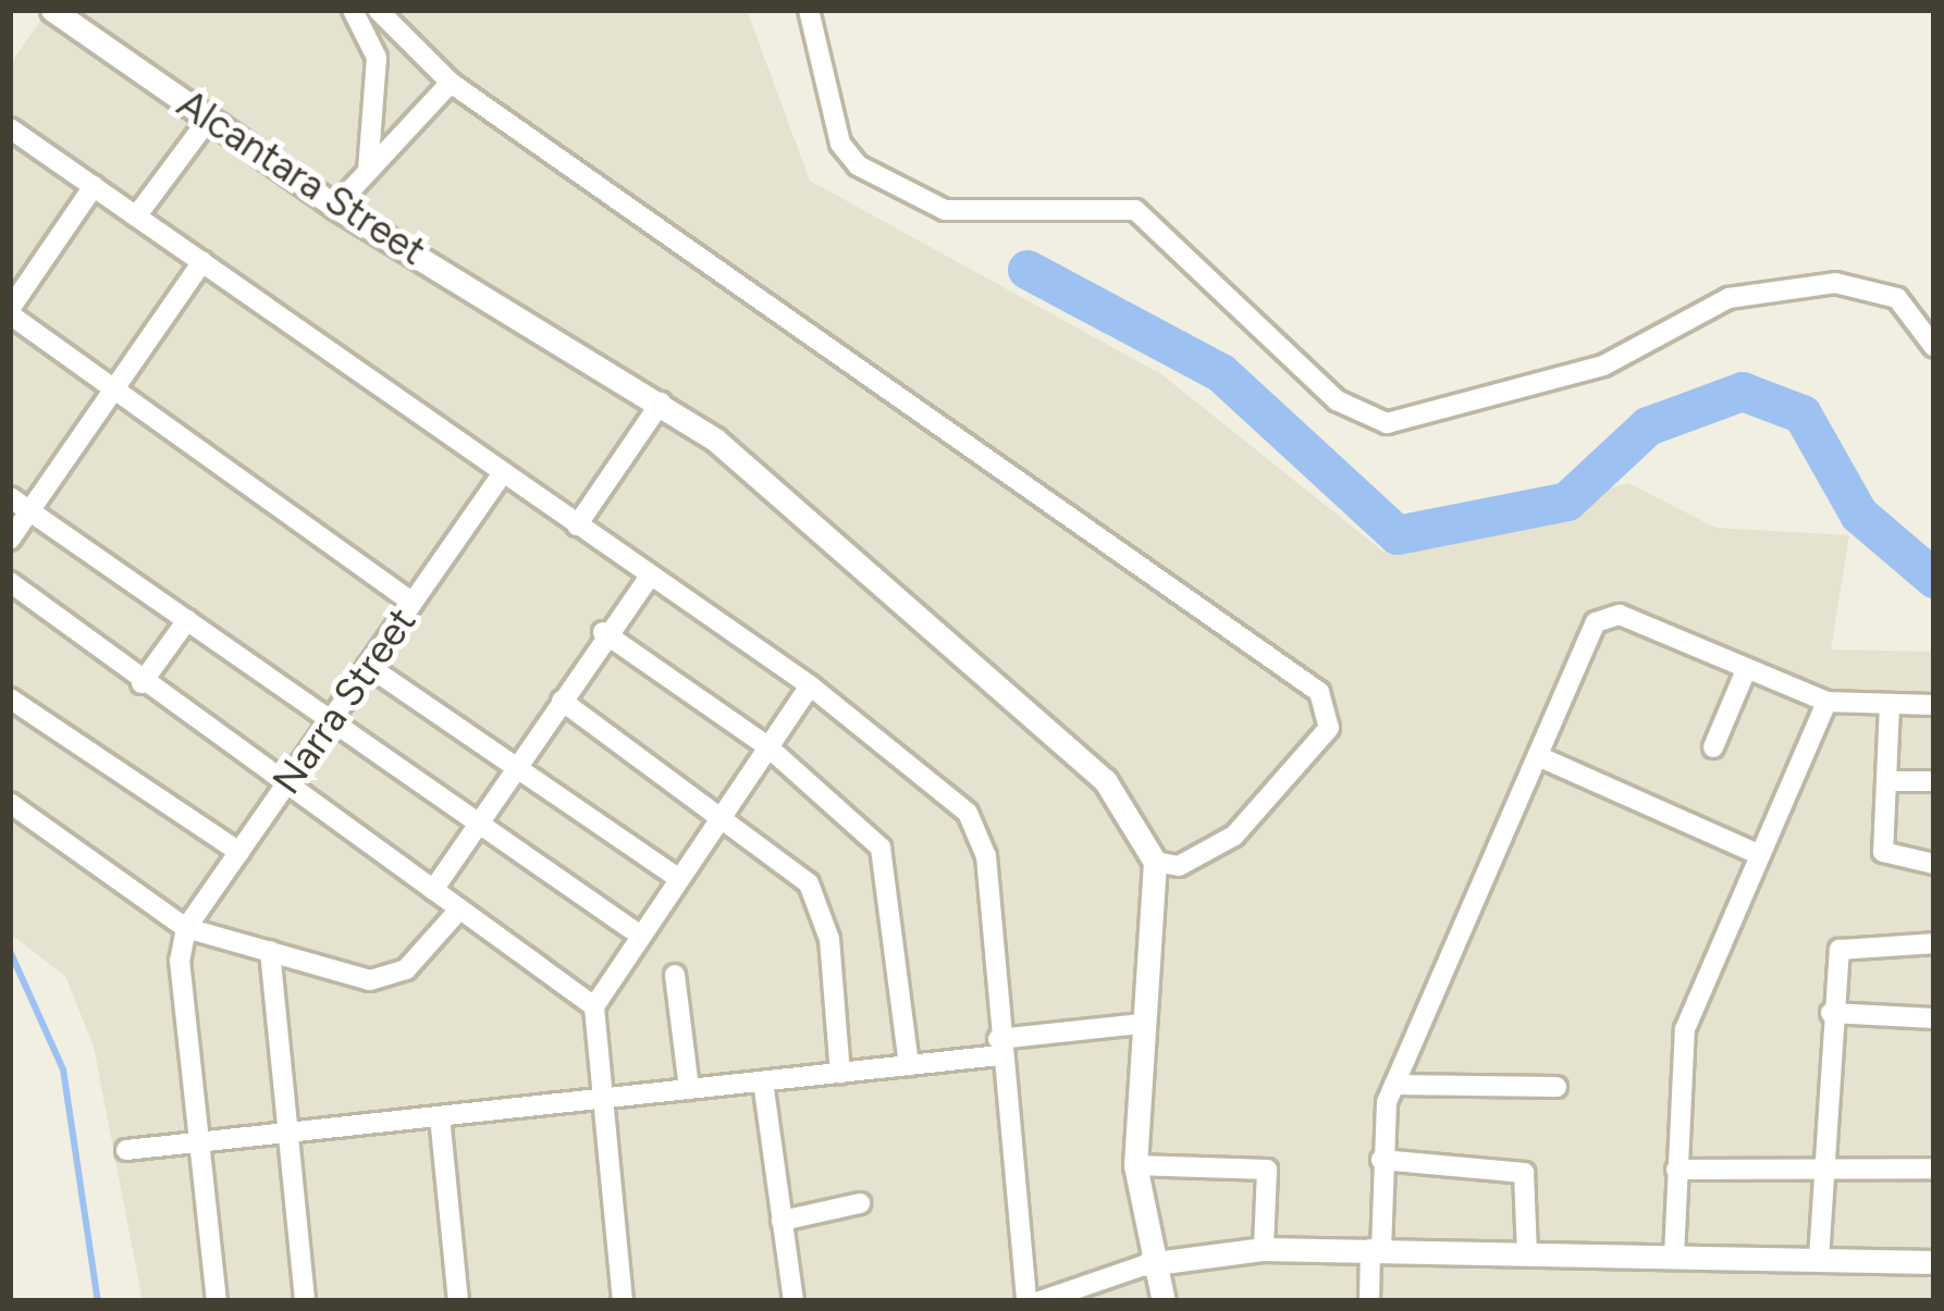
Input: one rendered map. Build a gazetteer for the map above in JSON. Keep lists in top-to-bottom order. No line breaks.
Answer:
{"streets":{"street":["Alcantara Street","Narra Street"]}}
